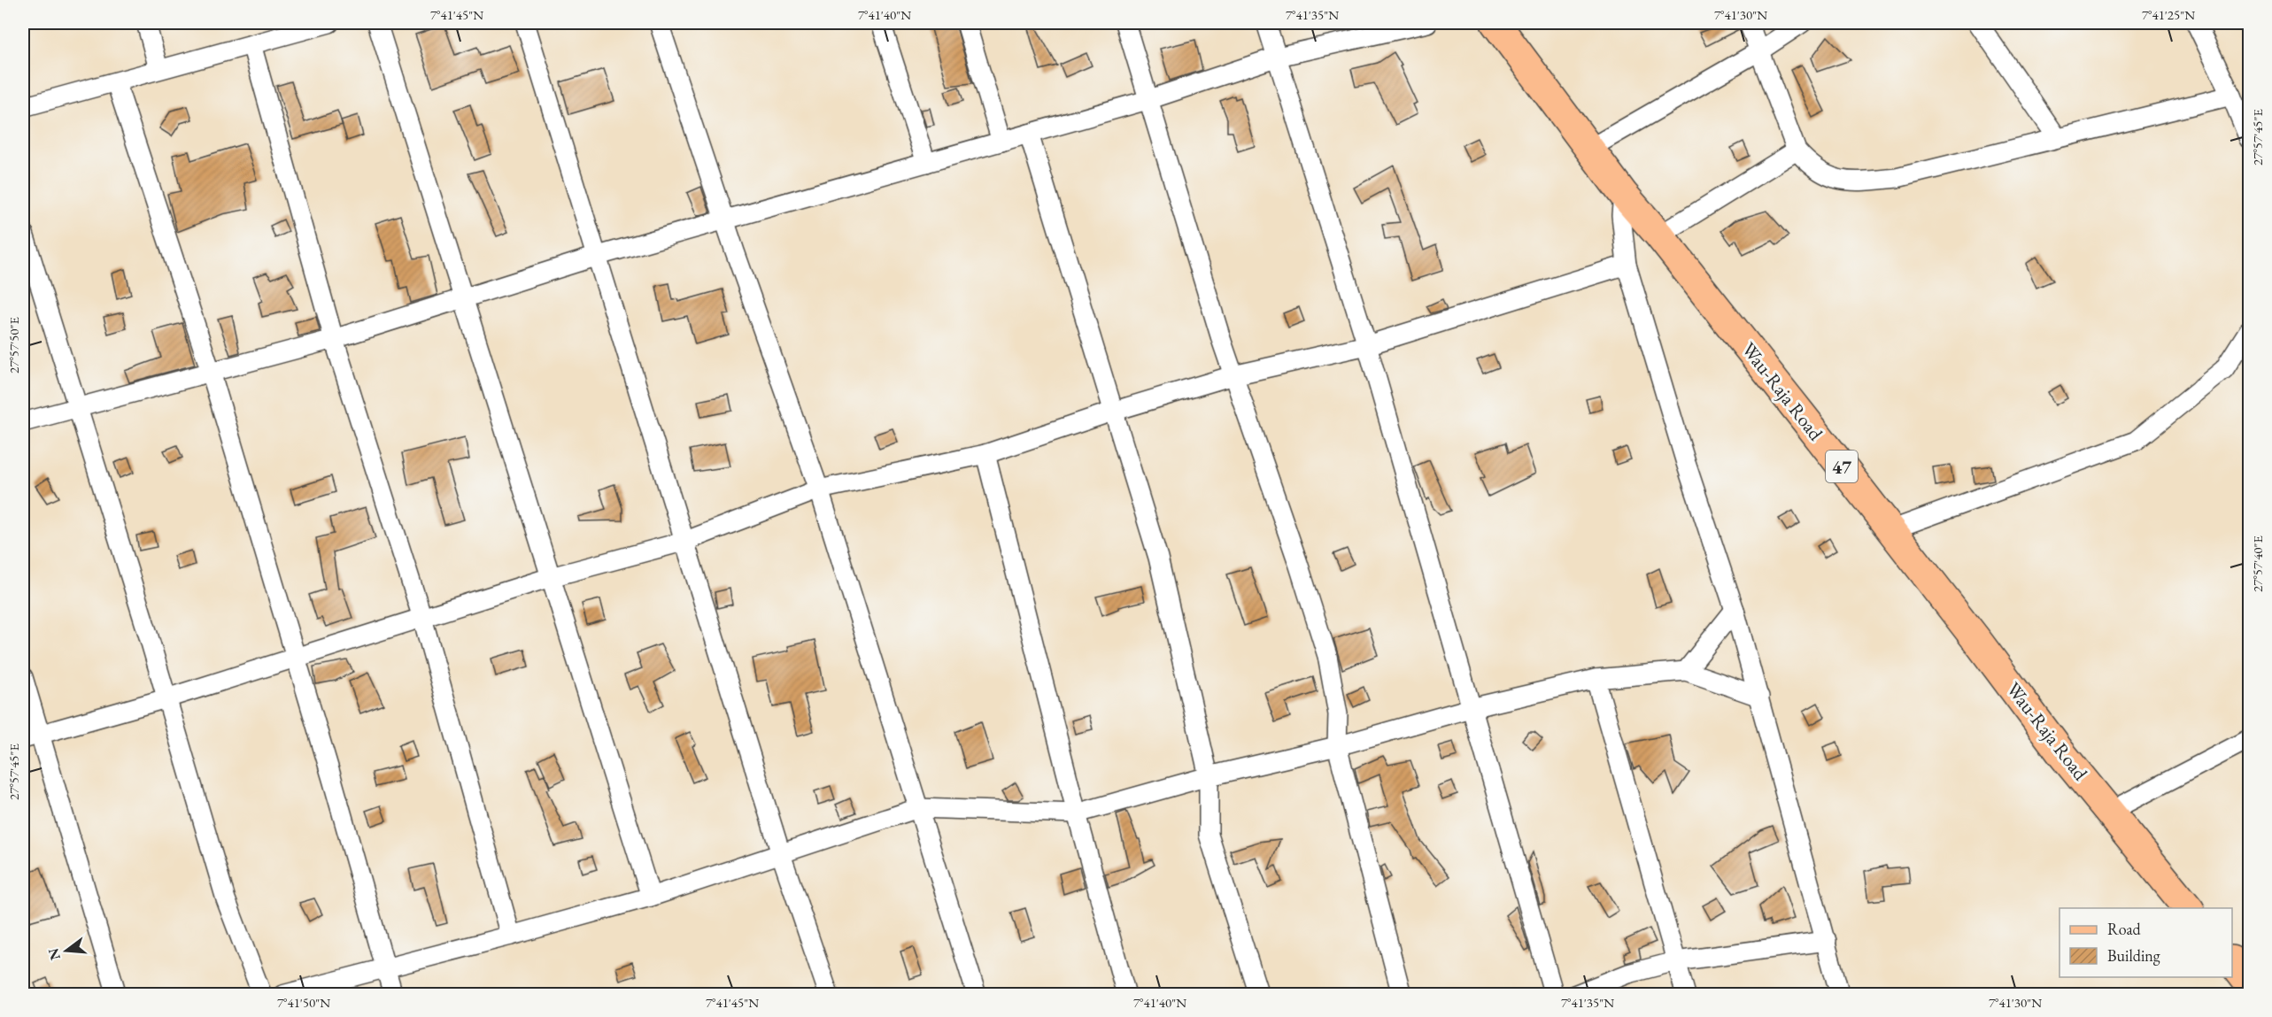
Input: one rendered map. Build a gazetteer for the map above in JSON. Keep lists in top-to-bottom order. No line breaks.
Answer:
{"streets":{"main road":["Wau-Raja Road","47"]},"legend":["Road","Building"],"north":"left","coordinates":["7°41'45\"N","7°41'40\"N","7°41'35\"N","7°41'30\"N","7°41'25\"N","27°57'45\"E","27°57'50\"E","27°57'40\"E","7°41'50\"N"]}
